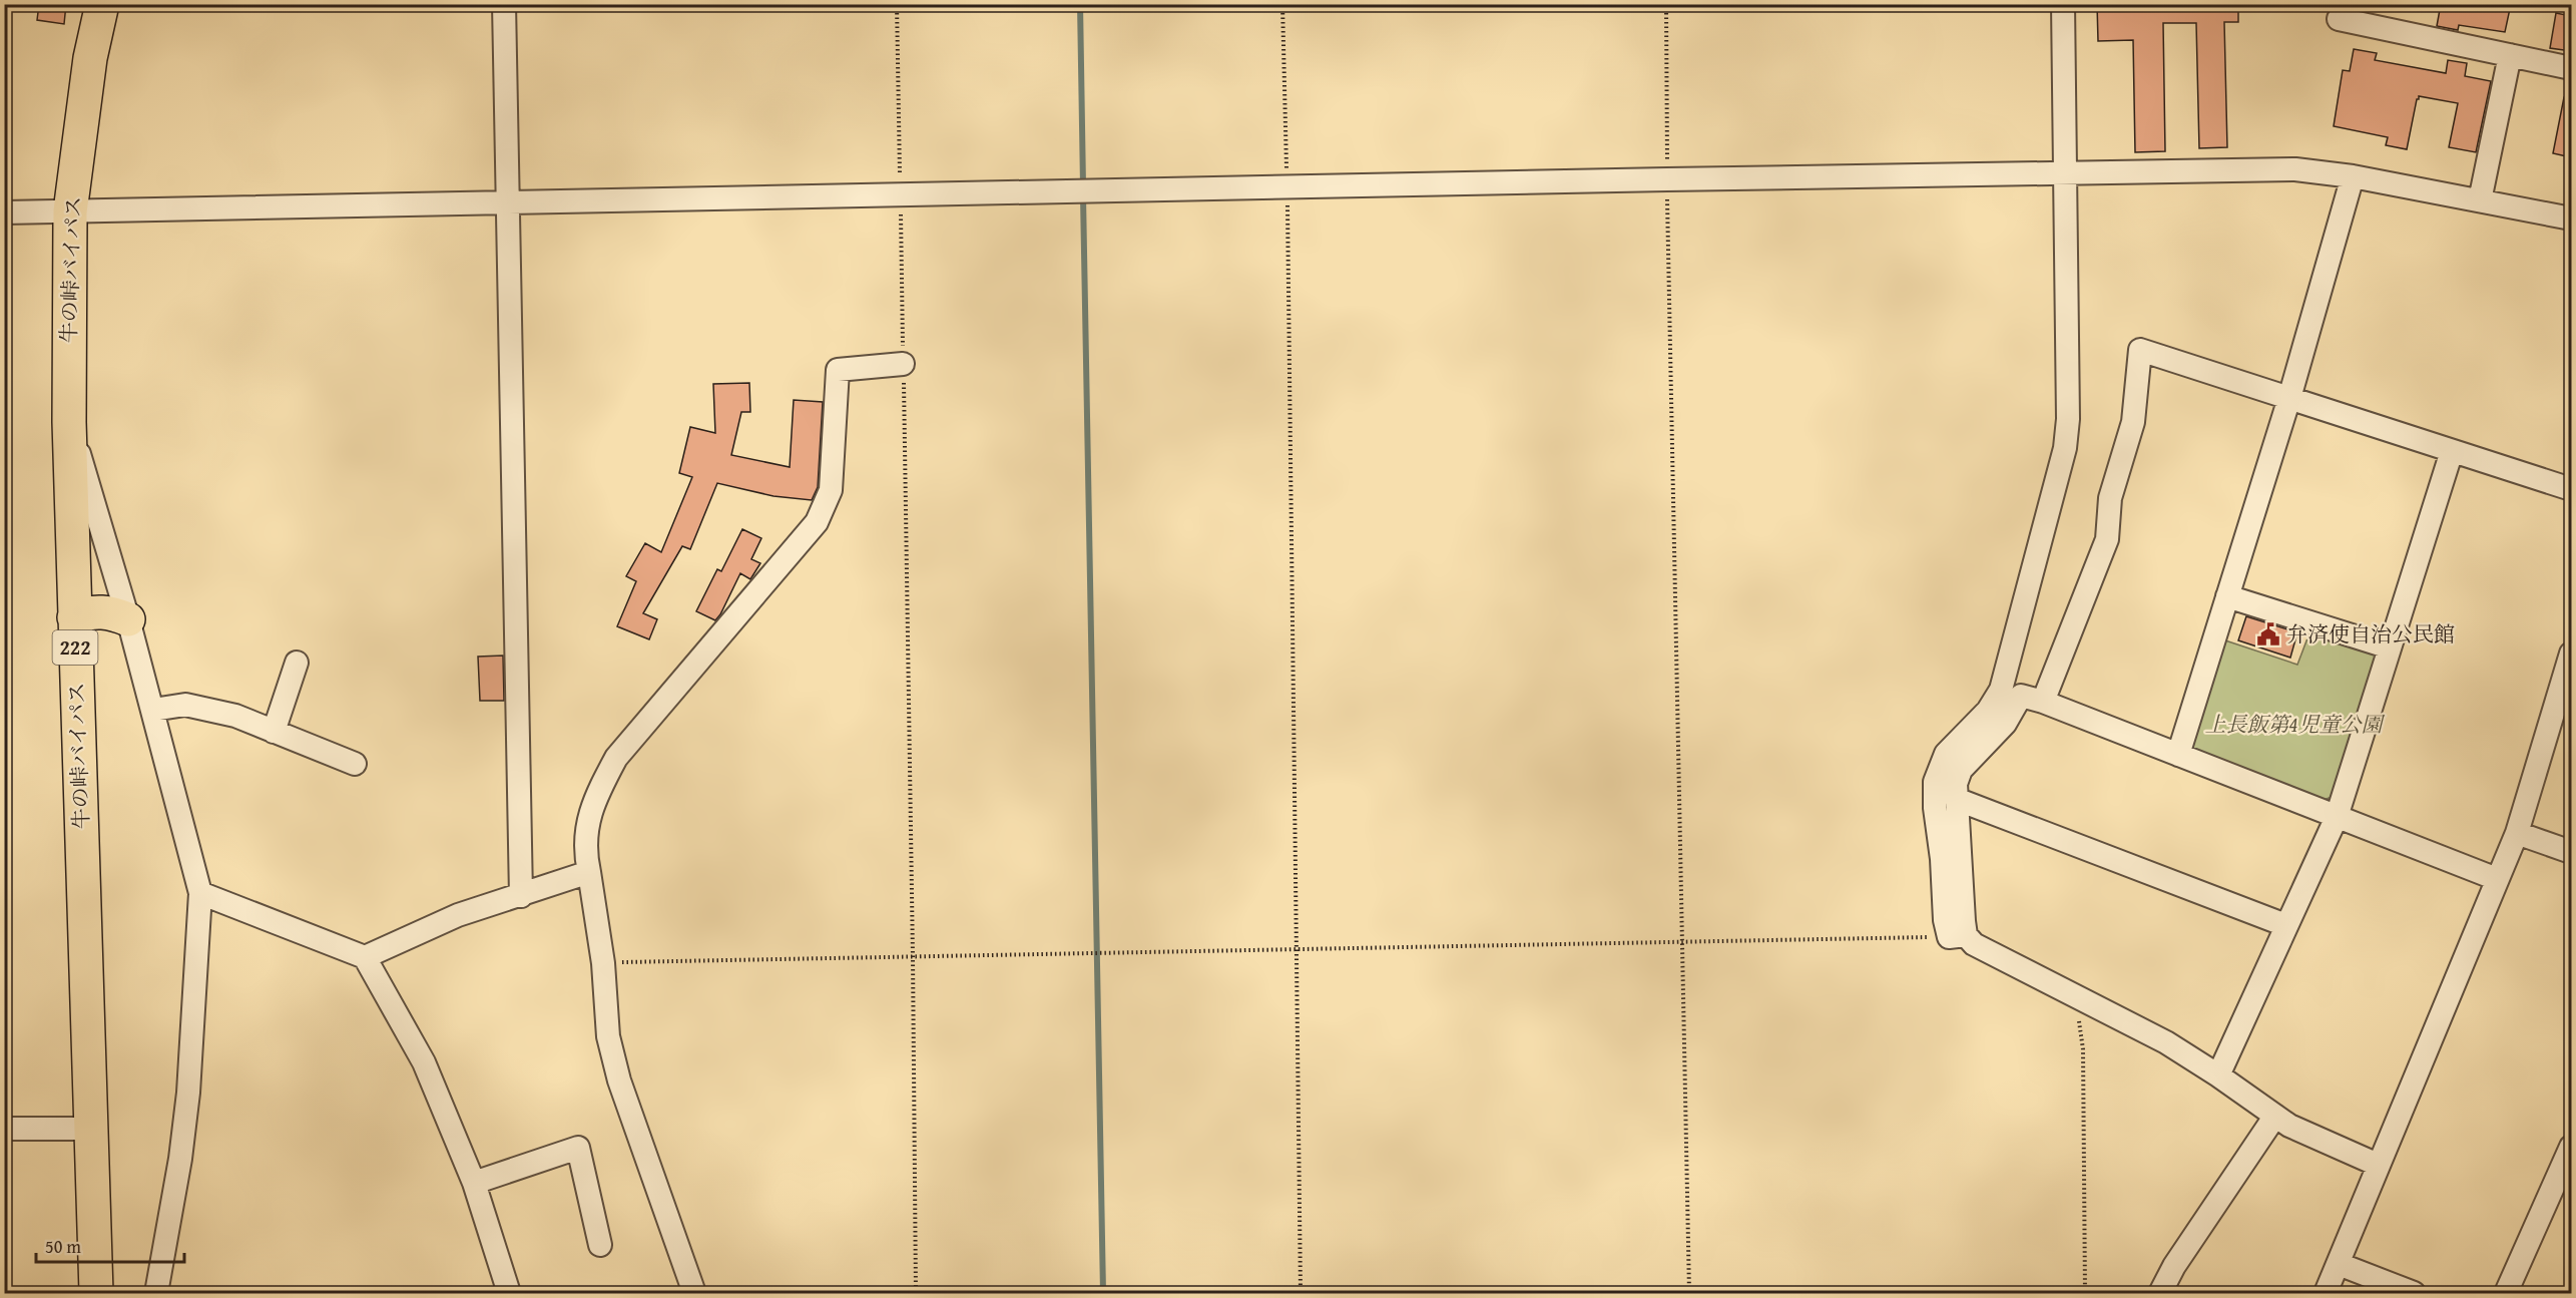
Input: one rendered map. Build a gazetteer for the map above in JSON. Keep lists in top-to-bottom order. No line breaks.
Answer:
{"streets":{"highway":["牛の峠バイパス","222"]},"parks":["上長飯第4児童公園"],"places":{"public building":["弁済使自治公民館"]},"scale_bar":"50 m"}
